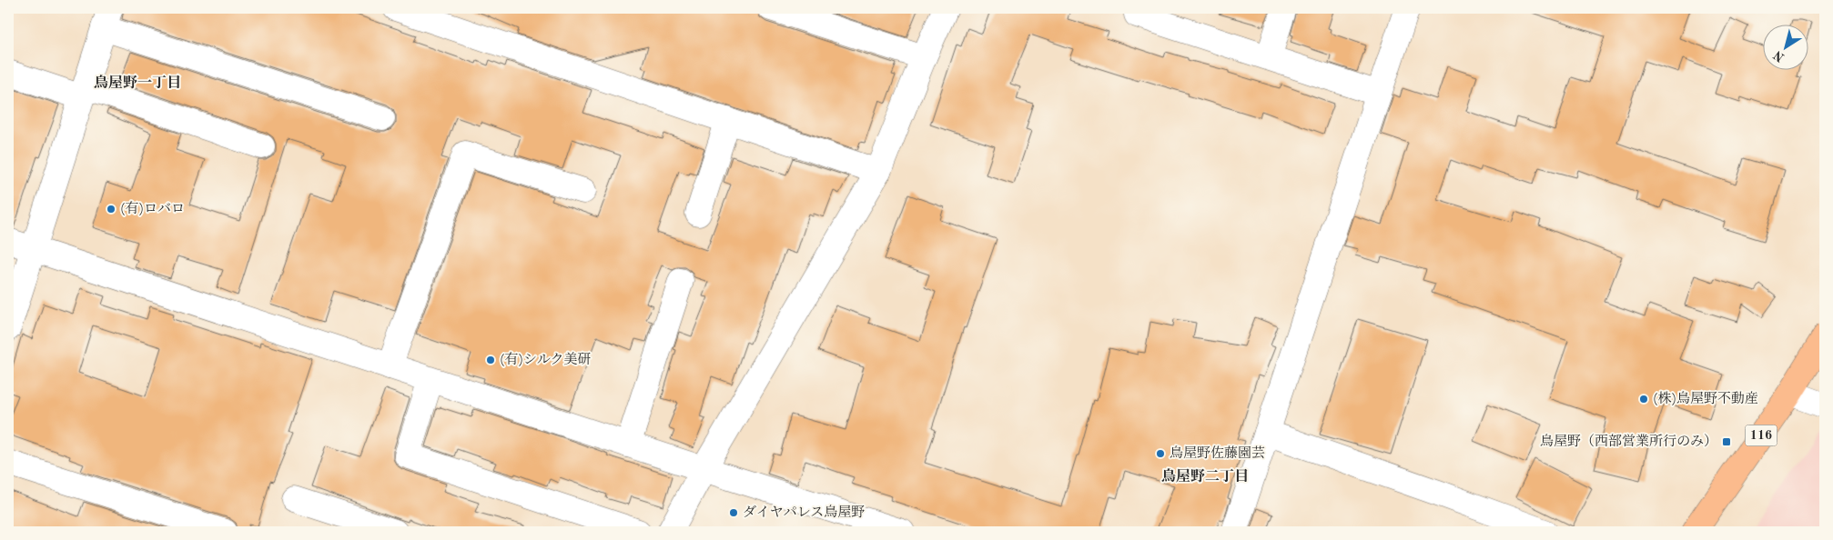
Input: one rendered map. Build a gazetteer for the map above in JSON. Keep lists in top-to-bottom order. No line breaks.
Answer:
{"streets":{"highway":["116"]},"districts":["鳥屋野一丁目","鳥屋野二丁目"],"places":{"other":["(有)ロバロ","(有)シルク美研","(株)鳥屋野不動産","鳥屋野佐藤園芸","ダイヤパレス鳥屋野"],"transit":["鳥屋野（西部営業所行のみ）"]},"north":"bottom left"}
